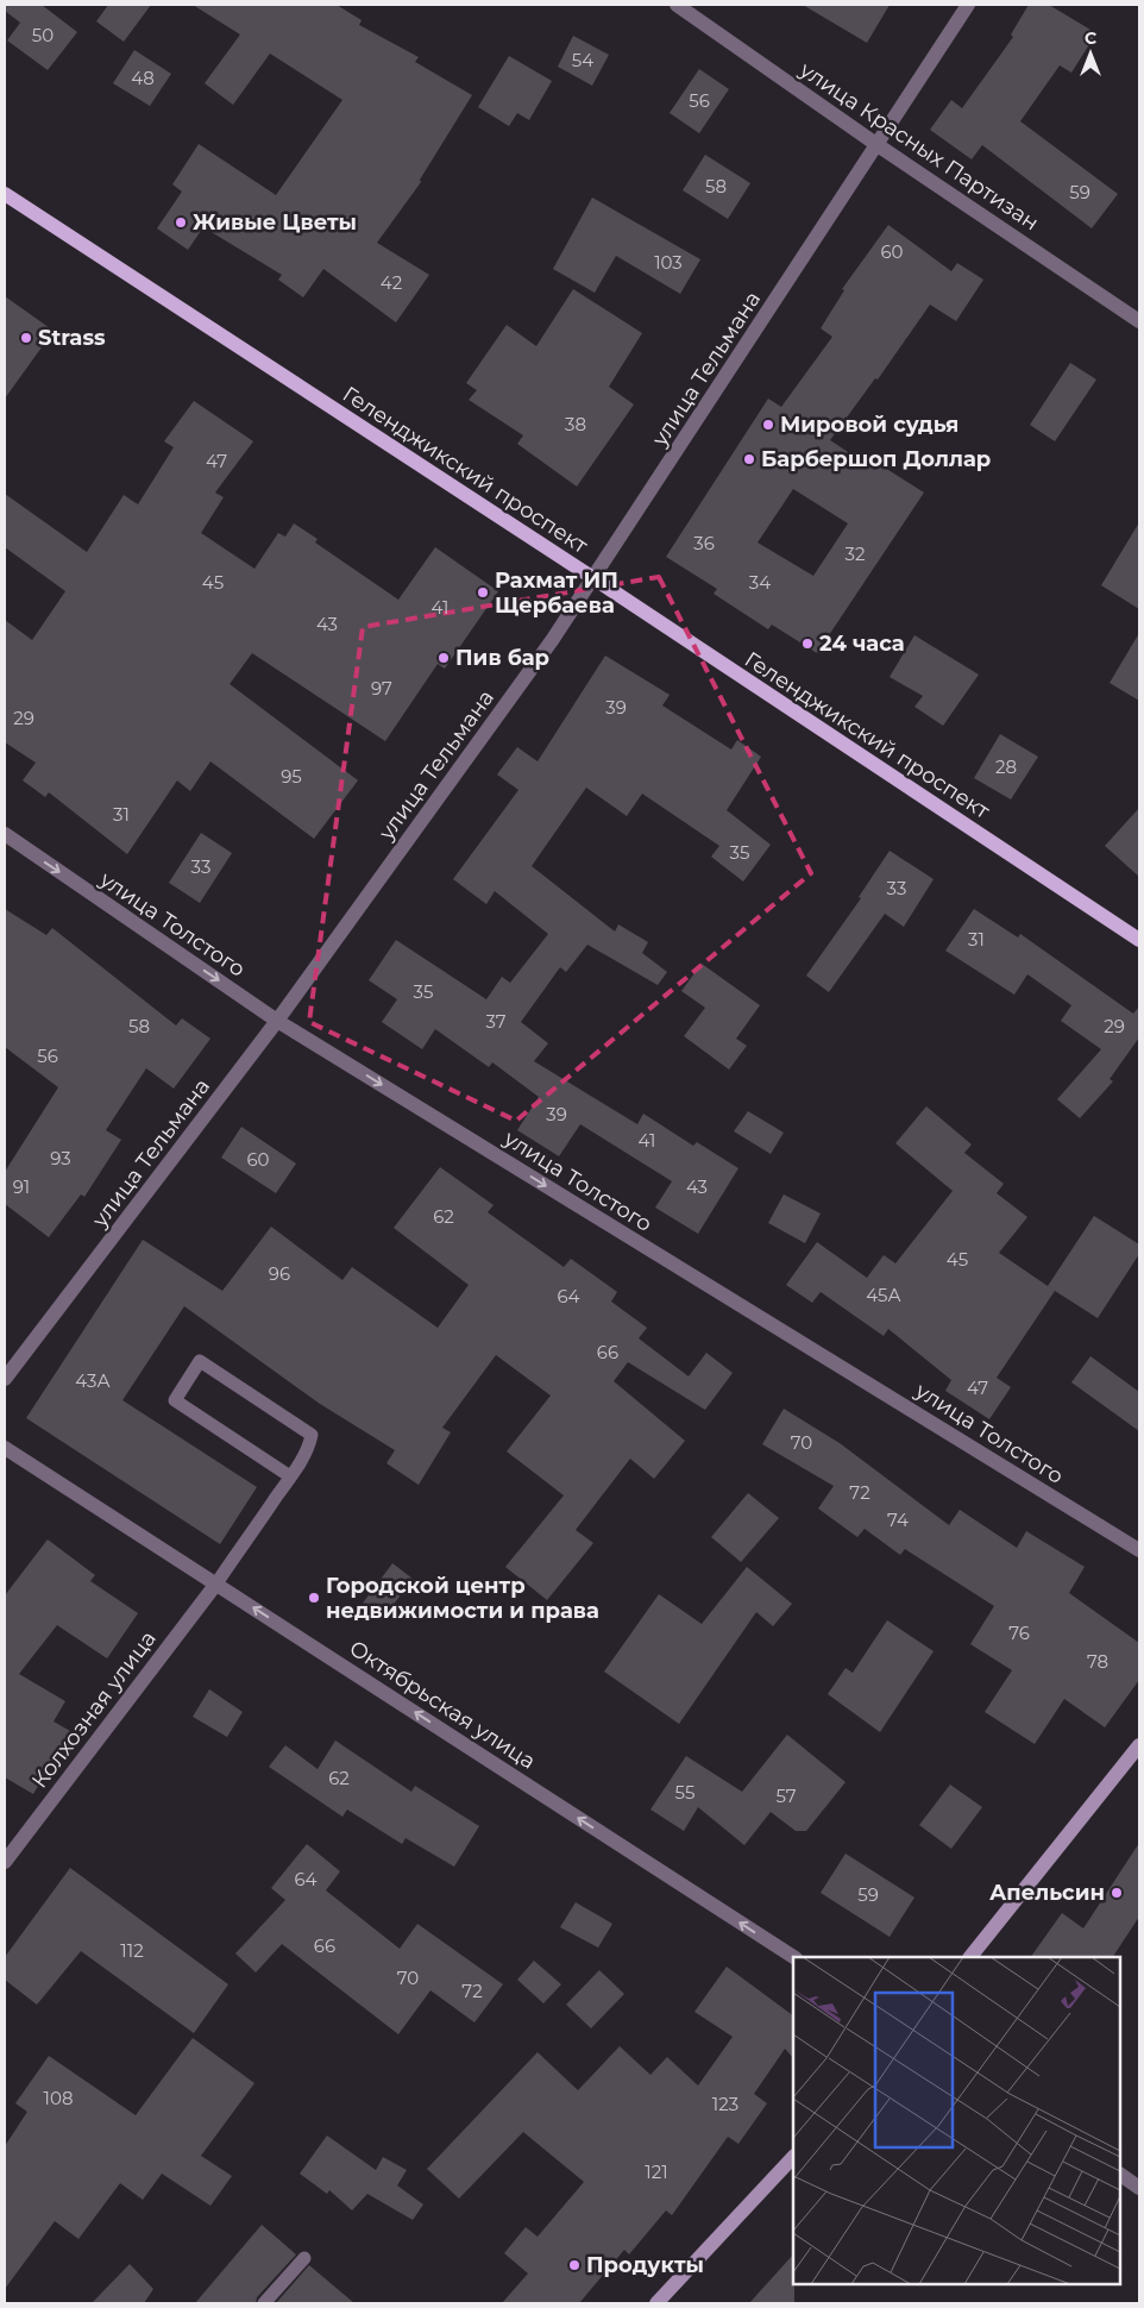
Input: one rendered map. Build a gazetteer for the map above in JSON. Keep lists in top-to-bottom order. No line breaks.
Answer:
{"streets":{"main road":["Геленджикский проспект"],"street":["улица Красных Партизан","улица Тельмана","улица Толстого","Октябрьская улица","Колхозная улица"]},"crossings":[["улица Красных Партизан","улица Тельмана"],["улица Тельмана","Геленджикский проспект"],["улица Тельмана","улица Толстого"],["Октябрьская улица","Колхозная улица"]],"one_way":["улица Толстого","Октябрьская улица"],"places":["Живые Цветы","Strass","Мировой судья","Барбершоп Доллар","Рахмат ИП Щербаева","24 часа","Пив бар","Городской центр недвижимости и права","Апельсин","Продукты"],"house_numbers":["50","54","48","56","58","59","60","103","42","38","47","36","32","45","34","41","43","97","39","29","28","95","31","35","33","33","31","35","37","58","29","56","39","41","93","60","91","43","62","45","96","45А","64","66","43А","47","70","72","74","76","78","62","55","57","64","59","66","112","70","72","108","123","121"],"north":"top"}
